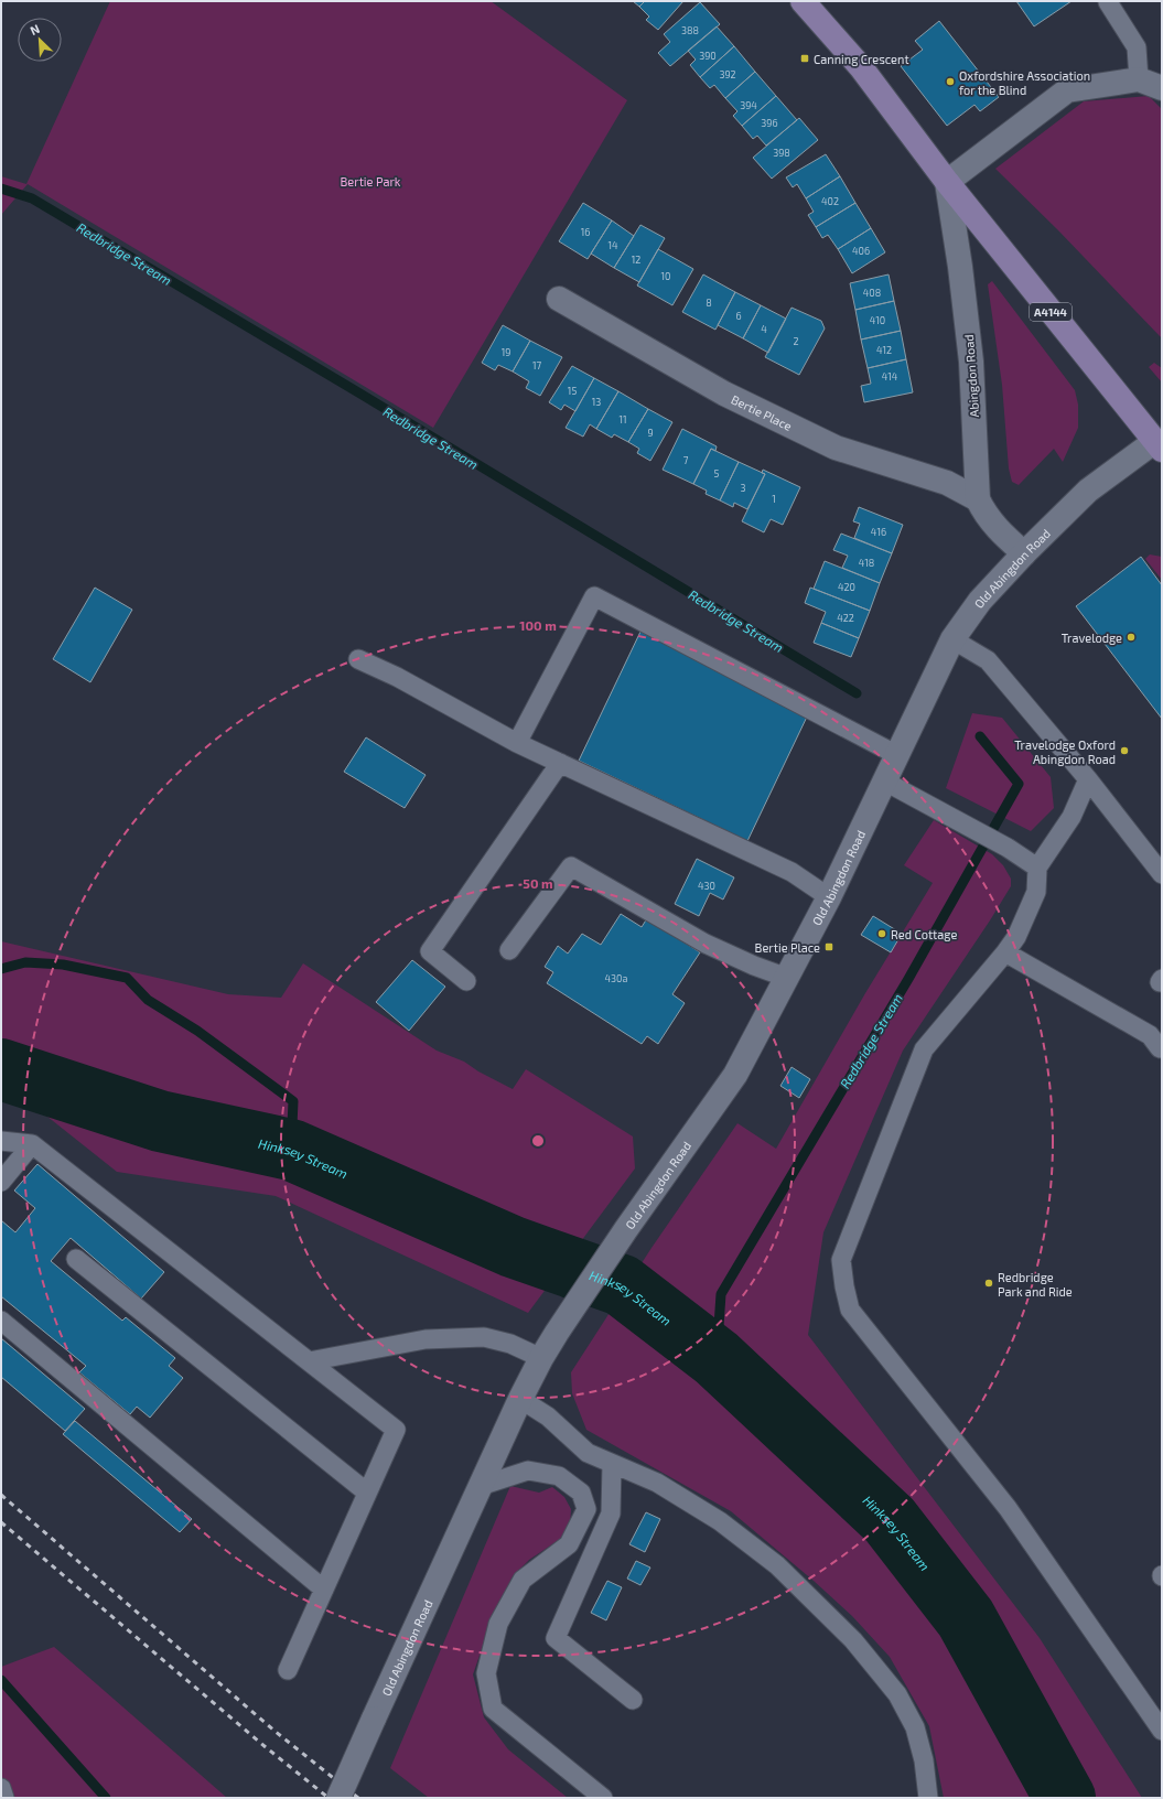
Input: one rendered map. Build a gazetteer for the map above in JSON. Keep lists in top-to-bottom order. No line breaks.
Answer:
{"streets":{"main road":["A4144","Abingdon Road"],"street":["Bertie Place","Old Abingdon Road"]},"crossings":[["Abingdon Road","Bertie Place"],["Abingdon Road","Old Abingdon Road"]],"water":["Redbridge Stream","Hinksey Stream"],"parks":["Bertie Park"],"places":{"transit":["Canning Crescent","Bertie Place"],"other":["Oxfordshire Association for the Blind","Travelodge","Travelodge Oxford Abingdon Road","Red Cottage","Redbridge Park and Ride"]},"house_numbers":["388","390","392","394","396","398","402","16","14","406","12","10","408","8","6","410","4","2","412","19","17","414","15","13","11","9","7","5","3","1","416","418","420","422","430","430a"],"north":"top left","rings":["100 m","50 m"]}
